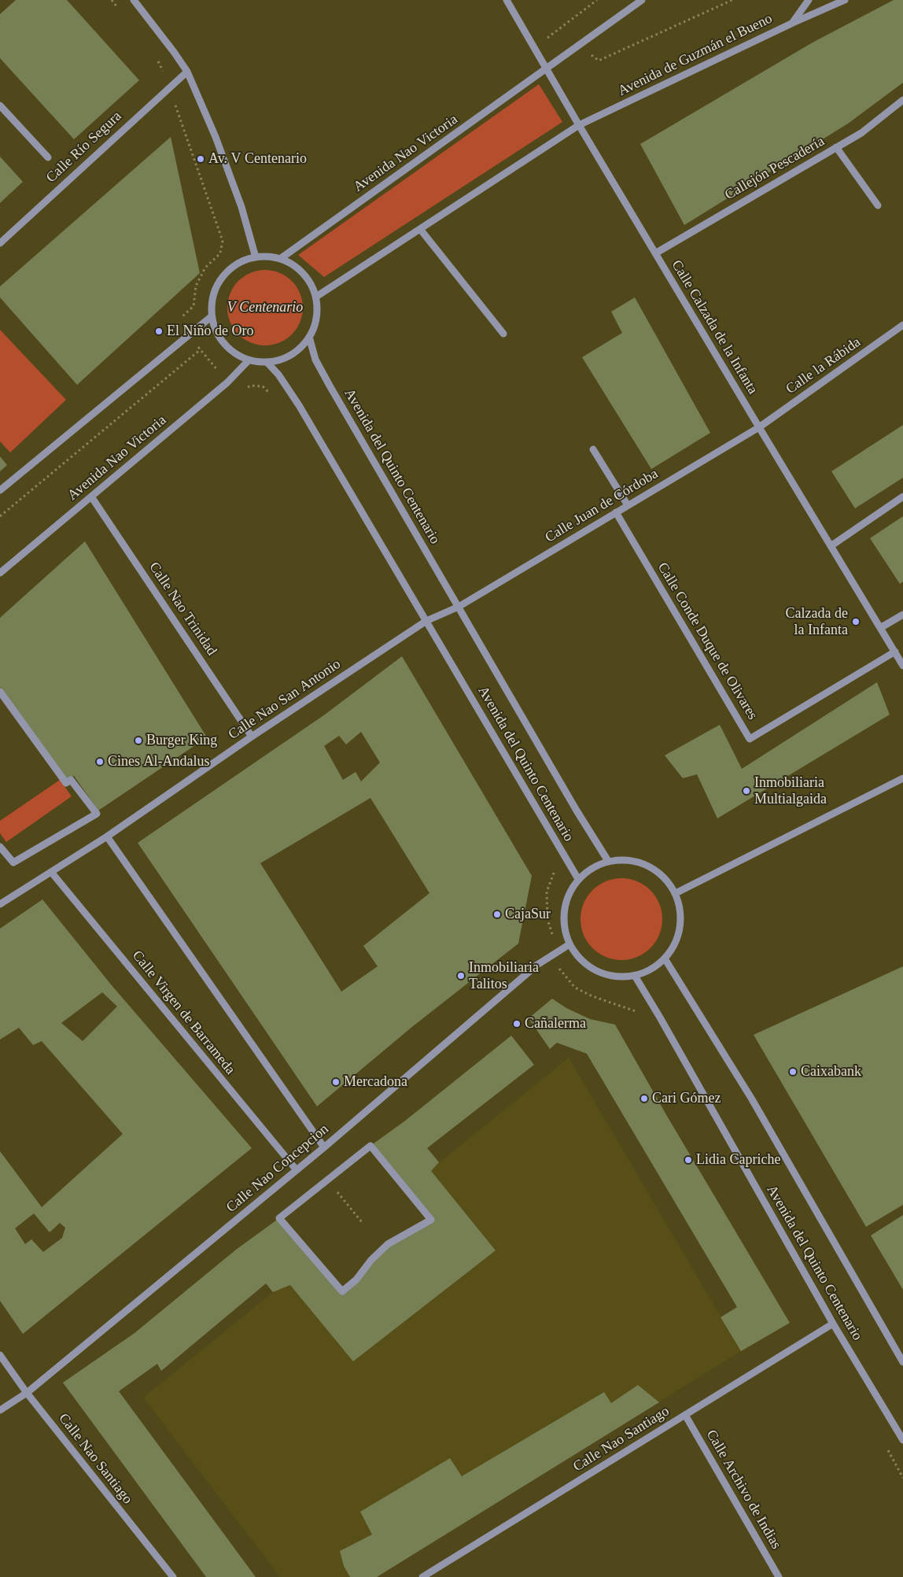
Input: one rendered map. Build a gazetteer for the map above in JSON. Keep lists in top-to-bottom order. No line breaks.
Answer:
{"streets":{"street":["Avenida de Guzmán el Bueno","Calle Río Segura","Avenida Nao Victoria","Callejón Pescadería","Calle Calzada de la Infanta","Calle la Rábida","Avenida del Quinto Centenario","Calle Juan de Córdoba","Calle Nao Trinidad","Calle Conde Duque de Olivares","Calle Nao San Antonio","Calle Virgen de Barrameda","Calle Nao Concepcion","Calle Nao Santiago","Calle Archivo de Indias"]},"crossings":[["Avenida de Guzmán el Bueno","Calle Calzada de la Infanta"],["Avenida Nao Victoria","Calle Calzada de la Infanta"],["Avenida Nao Victoria","Avenida del Quinto Centenario"],["Avenida Nao Victoria","Calle Nao Trinidad"],["Callejón Pescadería","Calle Calzada de la Infanta"],["Calle Calzada de la Infanta","Calle la Rábida"],["Calle Calzada de la Infanta","Calle Juan de Córdoba"],["Calle Calzada de la Infanta","Calle Conde Duque de Olivares"],["Calle la Rábida","Calle Juan de Córdoba"],["Avenida del Quinto Centenario","Calle Juan de Córdoba"],["Avenida del Quinto Centenario","Calle Nao San Antonio"],["Avenida del Quinto Centenario","Calle Nao Concepcion"],["Avenida del Quinto Centenario","Calle Nao Santiago"],["Calle Juan de Córdoba","Calle Conde Duque de Olivares"],["Calle Nao Trinidad","Calle Nao San Antonio"],["Calle Nao San Antonio","Calle Virgen de Barrameda"],["Calle Virgen de Barrameda","Calle Nao Concepcion"],["Calle Nao Concepcion","Calle Nao Santiago"],["Calle Nao Santiago","Calle Archivo de Indias"]],"parks":["V Centenario"],"places":["Av. V Centenario","El Niño de Oro","Calzada de la Infanta","Burger King","Cines Al-Andalus","Inmobiliaria Multialgaida","CajaSur","Inmobiliaria Talitos","Cañalerma","Caixabank","Mercadona","Cari Gómez","Lidia Capriche"]}
